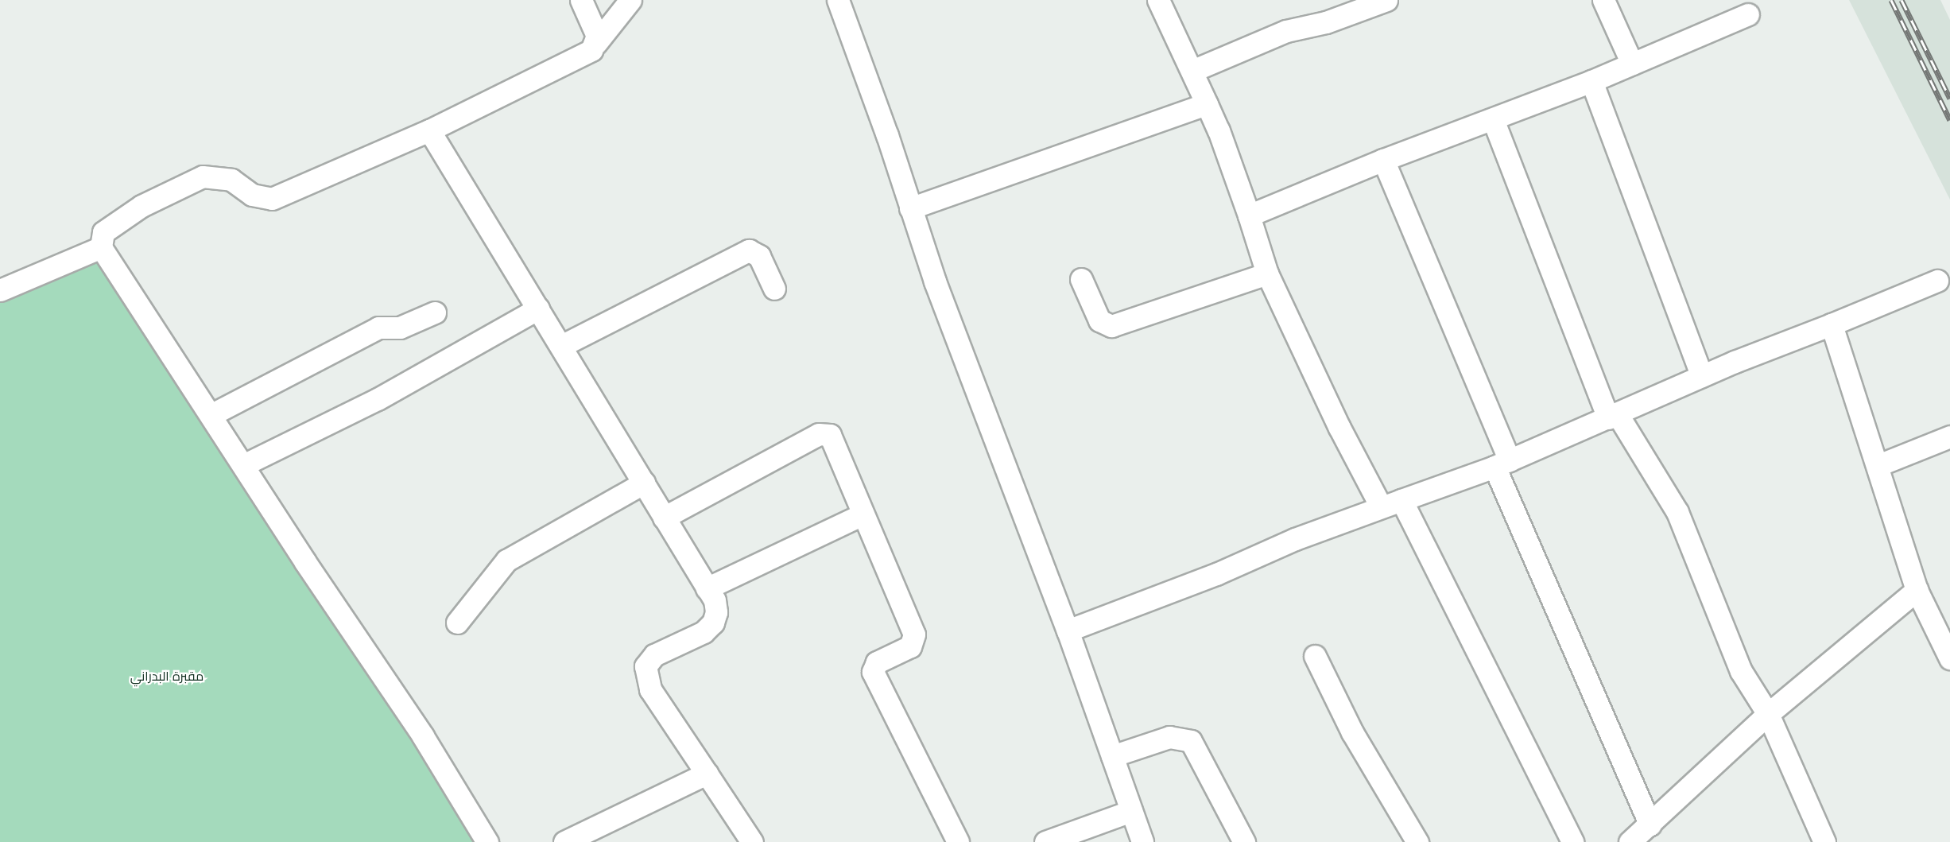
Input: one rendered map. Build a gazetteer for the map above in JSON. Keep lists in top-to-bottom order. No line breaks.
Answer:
{"parks":["مقبرة البدراني"]}
